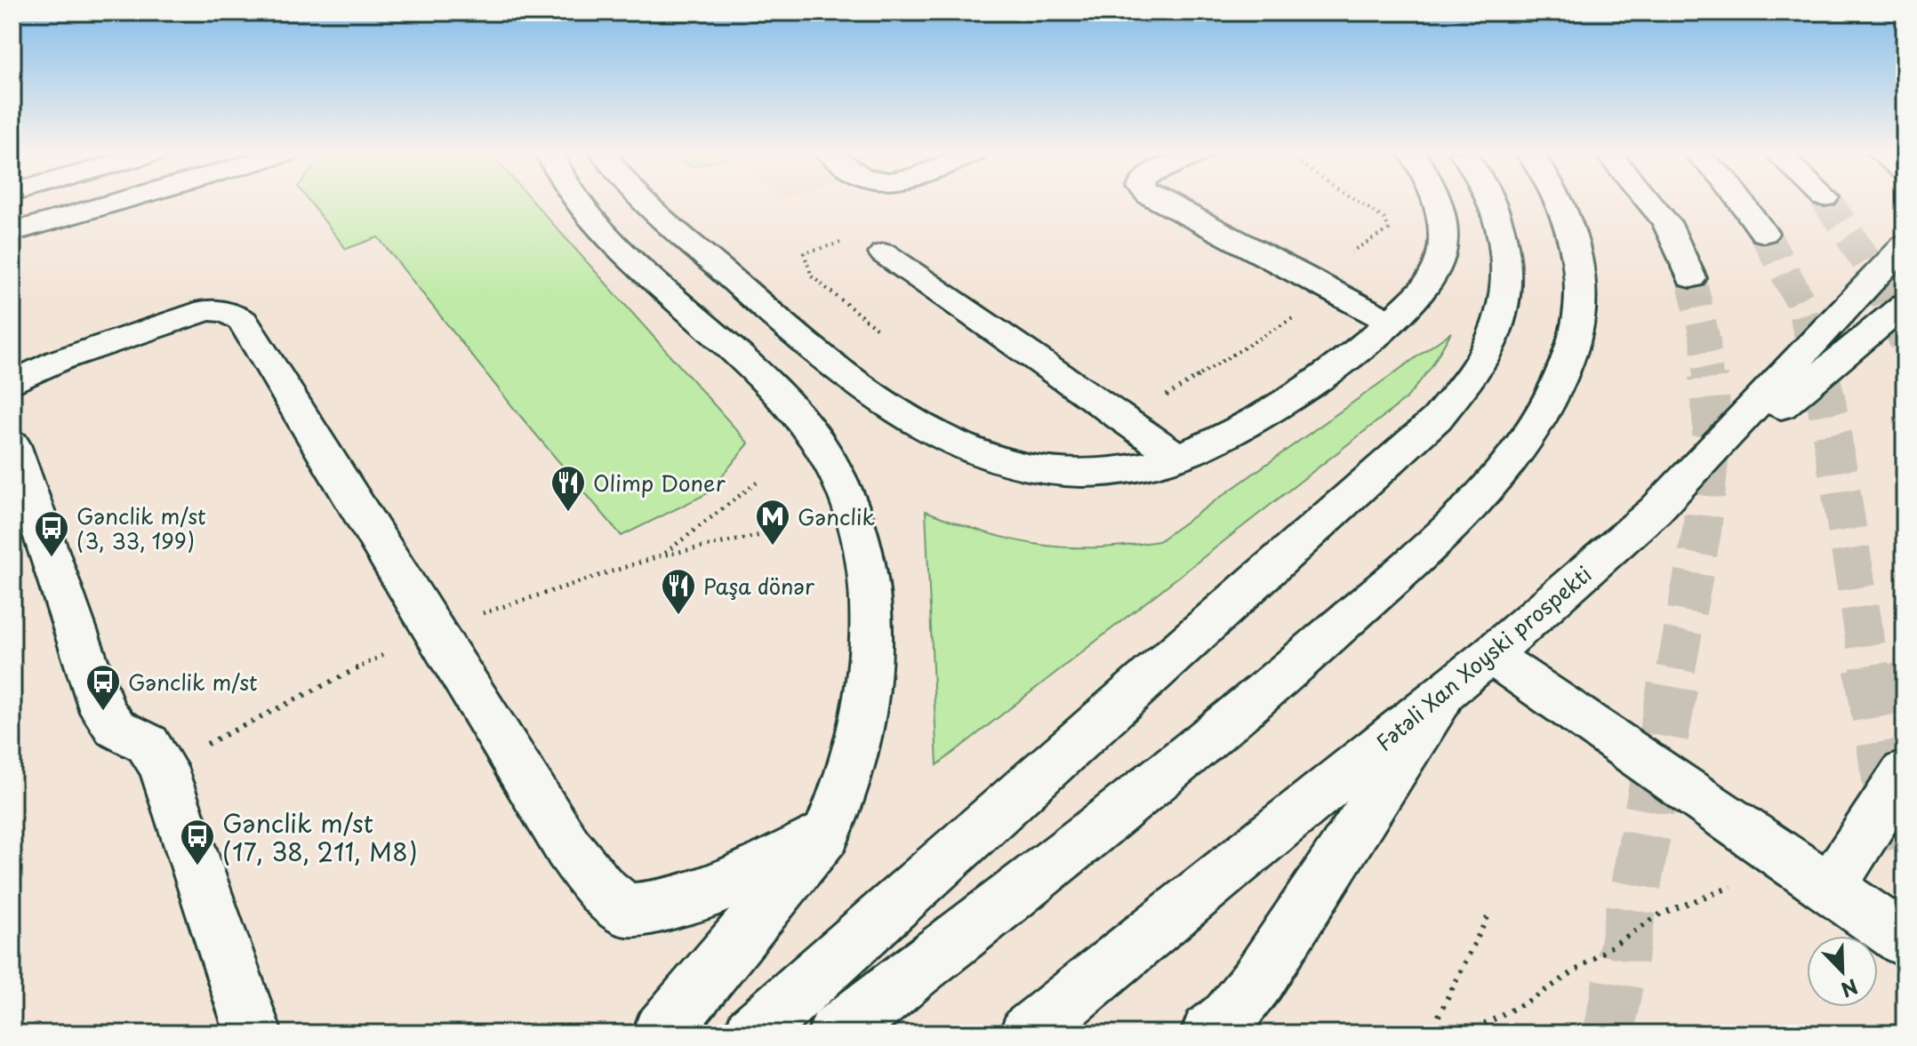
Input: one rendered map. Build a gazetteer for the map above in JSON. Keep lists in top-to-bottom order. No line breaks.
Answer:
{"streets":{"street":["Fətəli Xan Xoyski prospekti"]},"places":{"restaurant":["Olimp Doner","Paşa dönər"],"metro station":["Gənclik"],"bus stop":["Gənclik m/st (3, 33, 199)","Gənclik m/st","Gənclik m/st (17, 38, 211, M8)"]},"north":"bottom right"}
